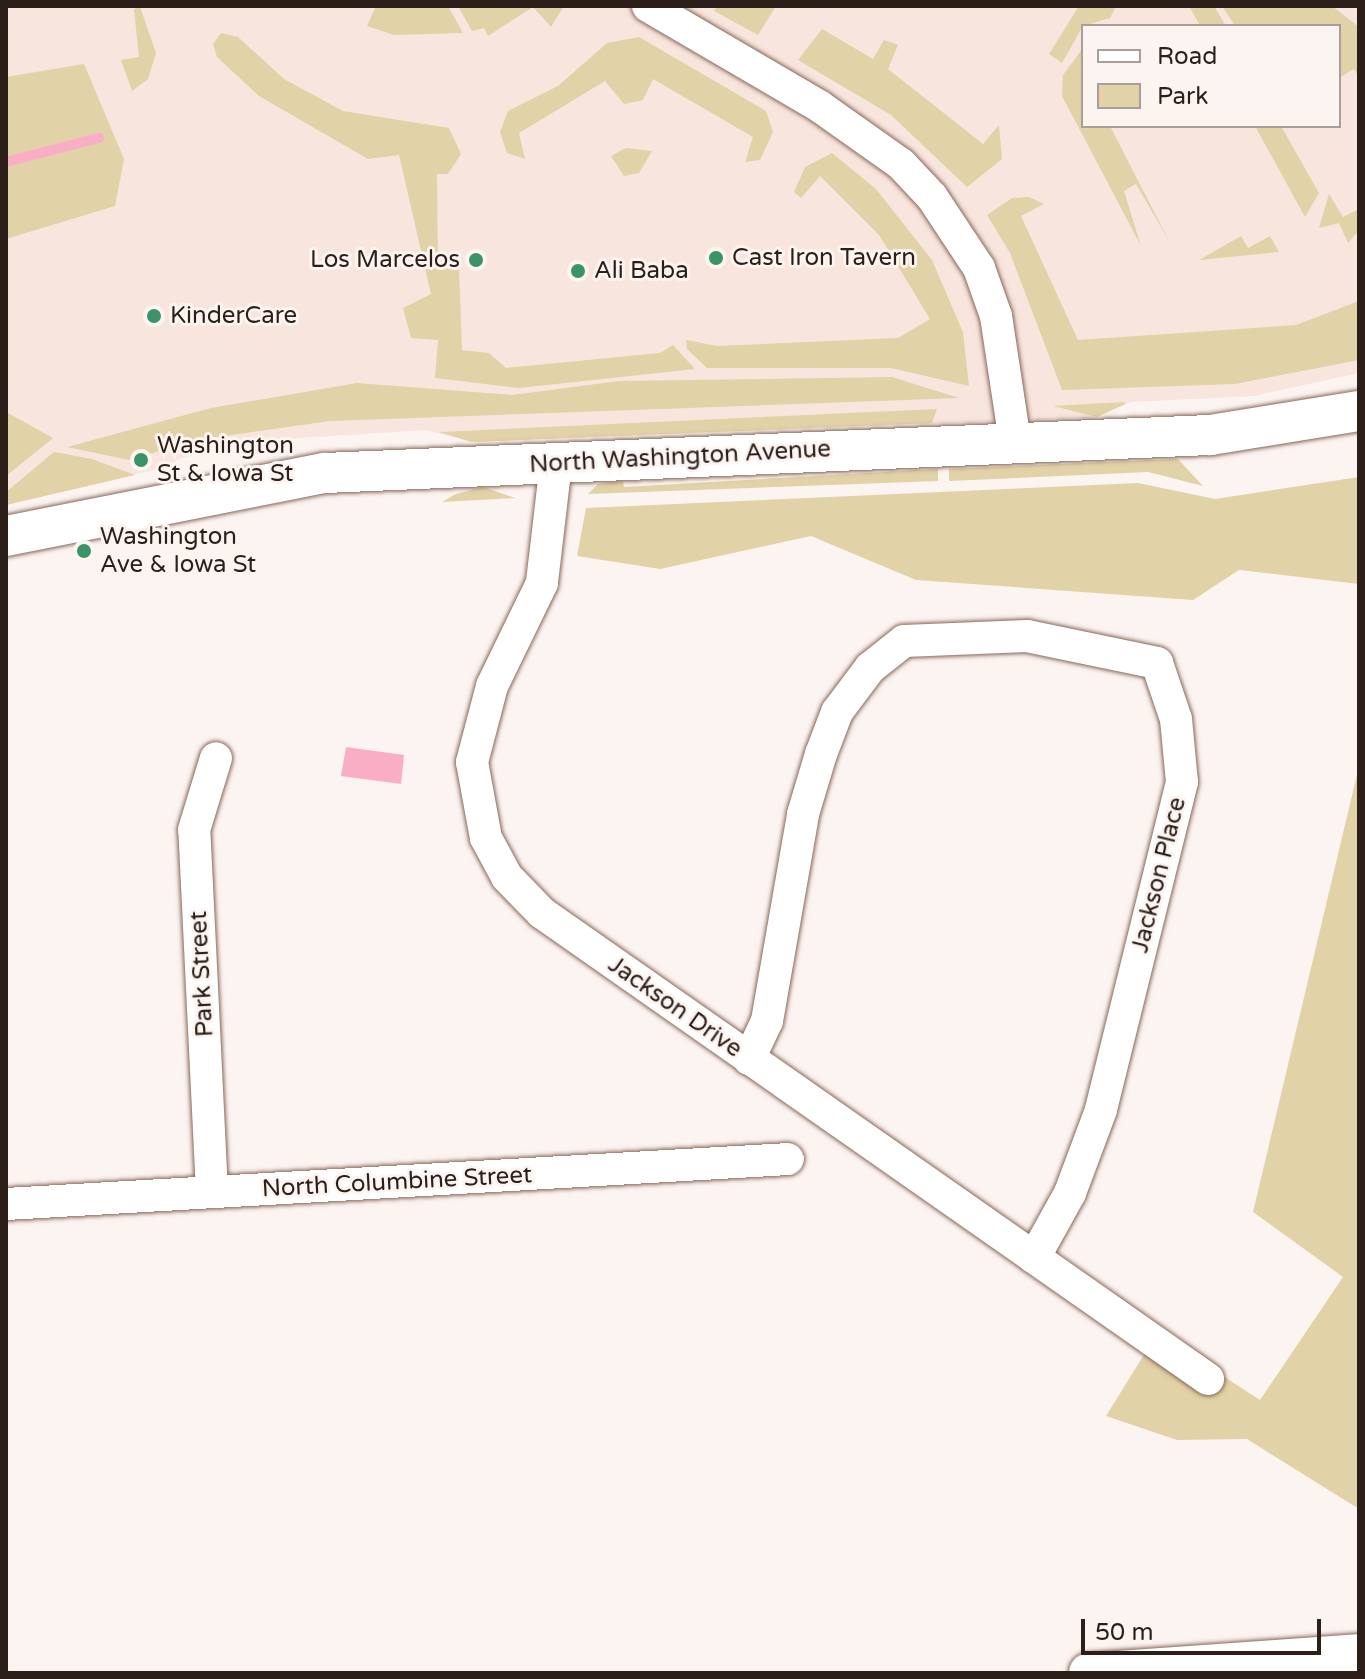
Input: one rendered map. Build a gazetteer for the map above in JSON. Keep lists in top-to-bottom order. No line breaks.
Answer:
{"streets":{"street":["North Washington Avenue","Jackson Place","Park Street","Jackson Drive","North Columbine Street"]},"crossings":[["North Washington Avenue","Jackson Drive"],["Jackson Place","Jackson Drive"],["Park Street","North Columbine Street"]],"places":["Cast Iron Tavern","Los Marcelos","Ali Baba","KinderCare","Washington St & Iowa St","Washington Ave & Iowa St"],"legend":["Road","Park"],"scale_bar":"50 m"}
